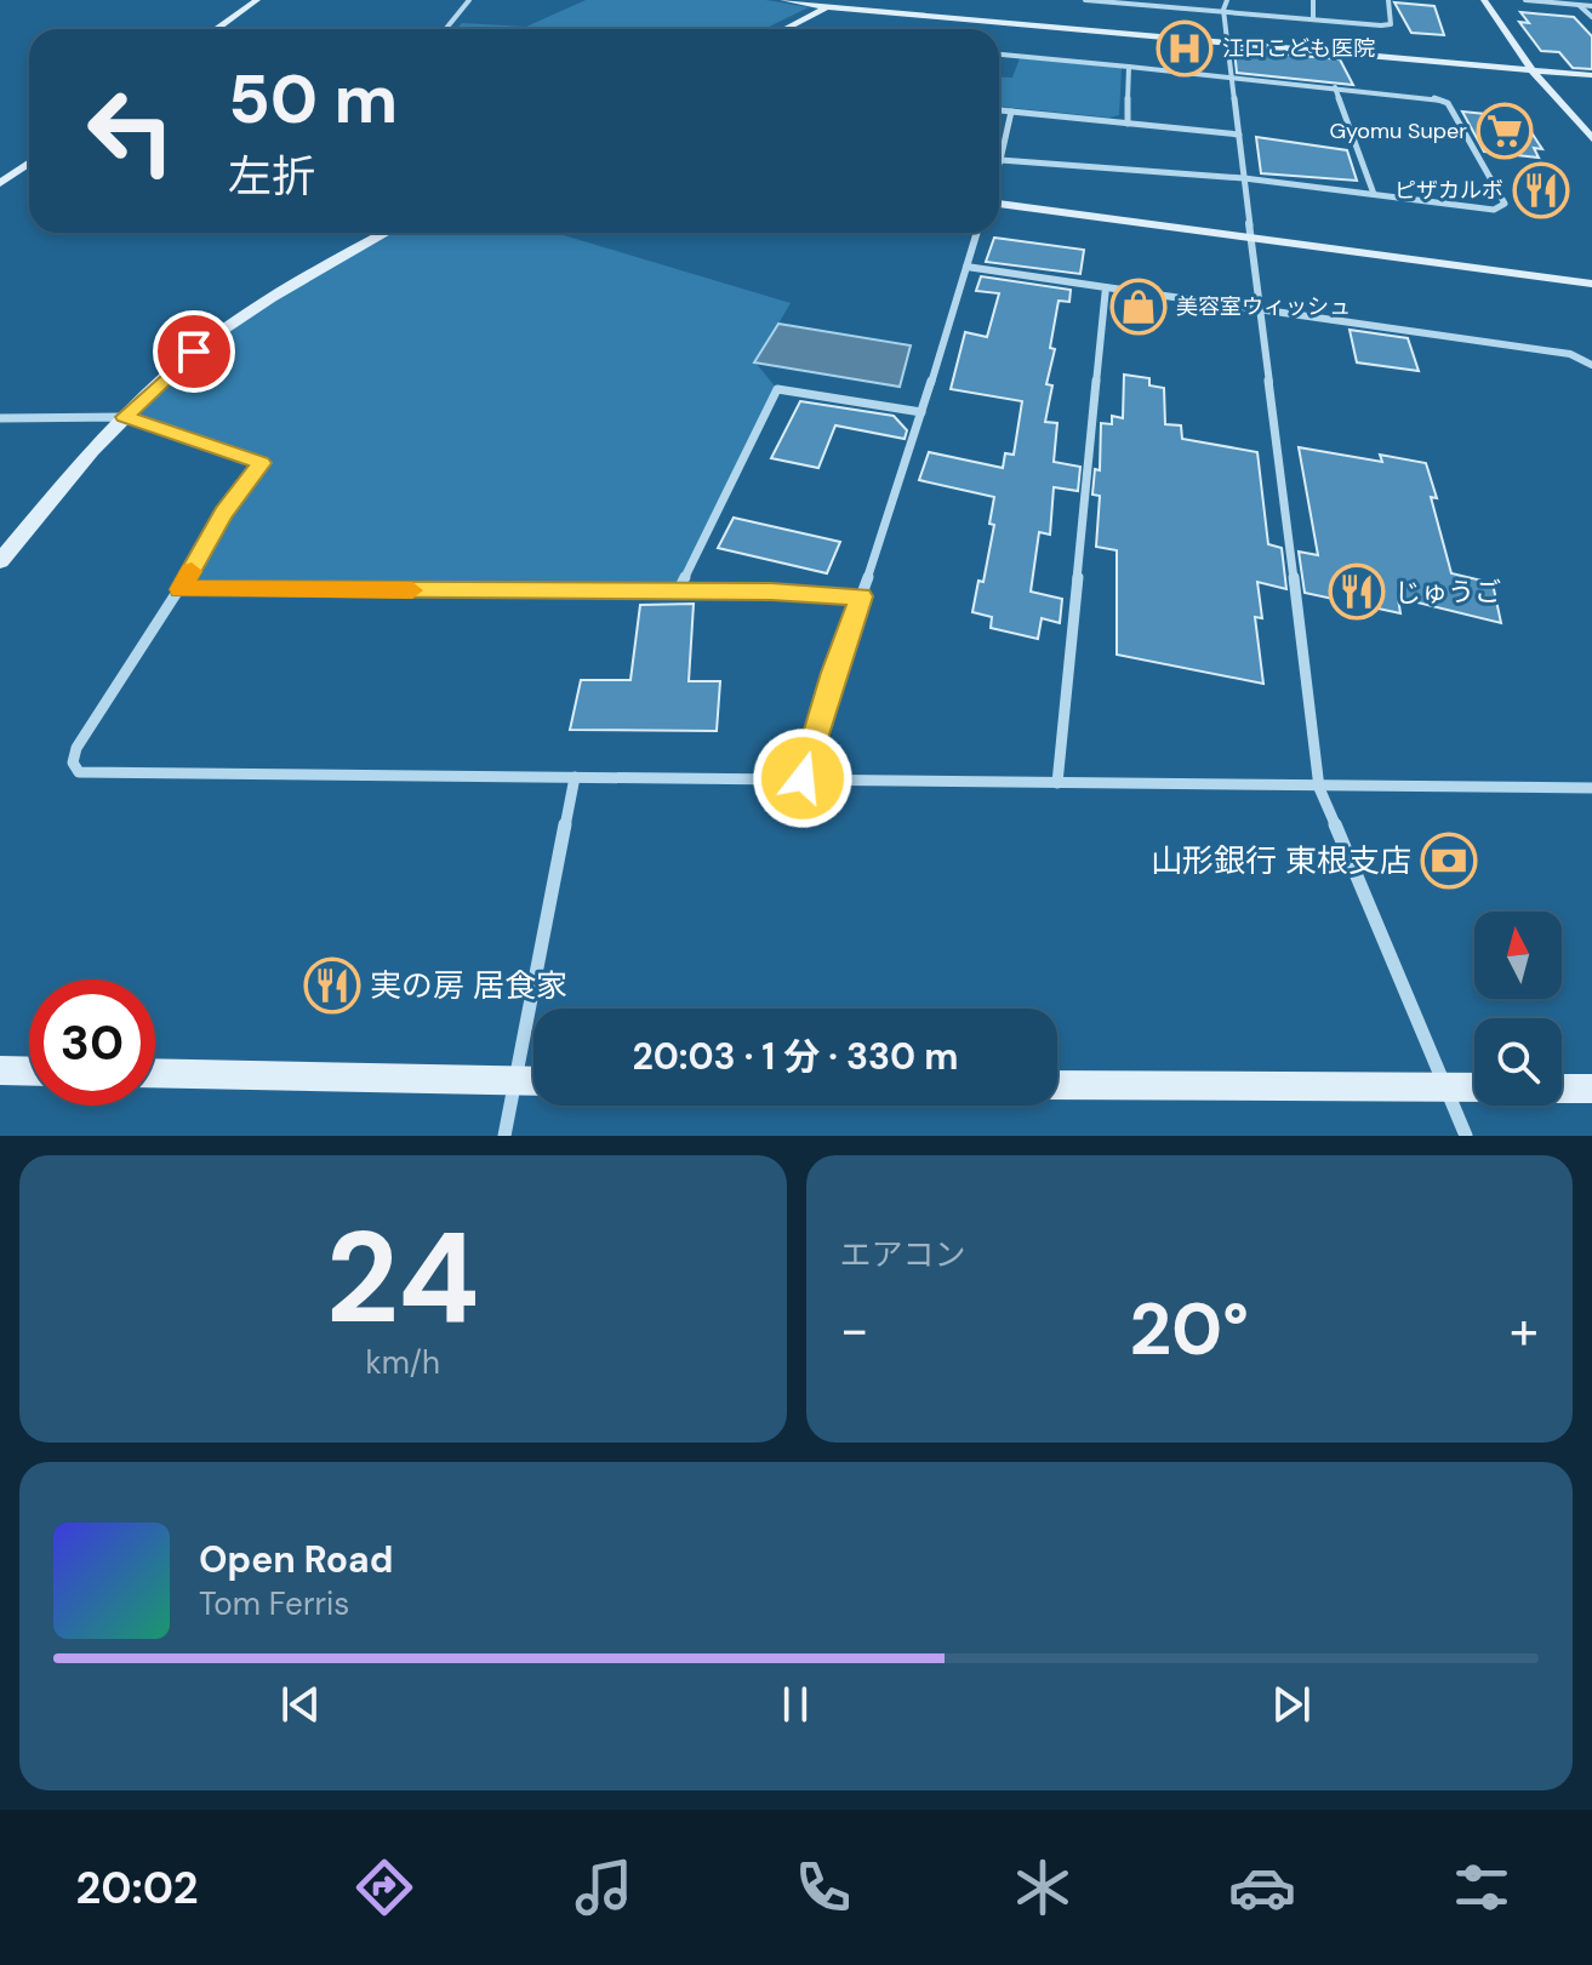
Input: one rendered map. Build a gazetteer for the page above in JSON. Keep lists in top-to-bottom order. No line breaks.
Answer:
{"places":{"hospital":["江口こども医院"],"supermarket":["Gyomu Super"],"restaurant":["ピザカルボ","じゅうご","実の房 居食家"],"shop":["美容室ウィッシュ"],"bank":["山形銀行 東根支店"]},"north":"top","page":{"turn":["50 m","左折"],"limit":"30","trip":"20:03 · 1 分 · 330 m","tile":[["24","km/h"],"エアコン"],"heat":["−","20°","+"],"song":["Open Road","Tom Ferris"],"tabs":"20:02"}}
